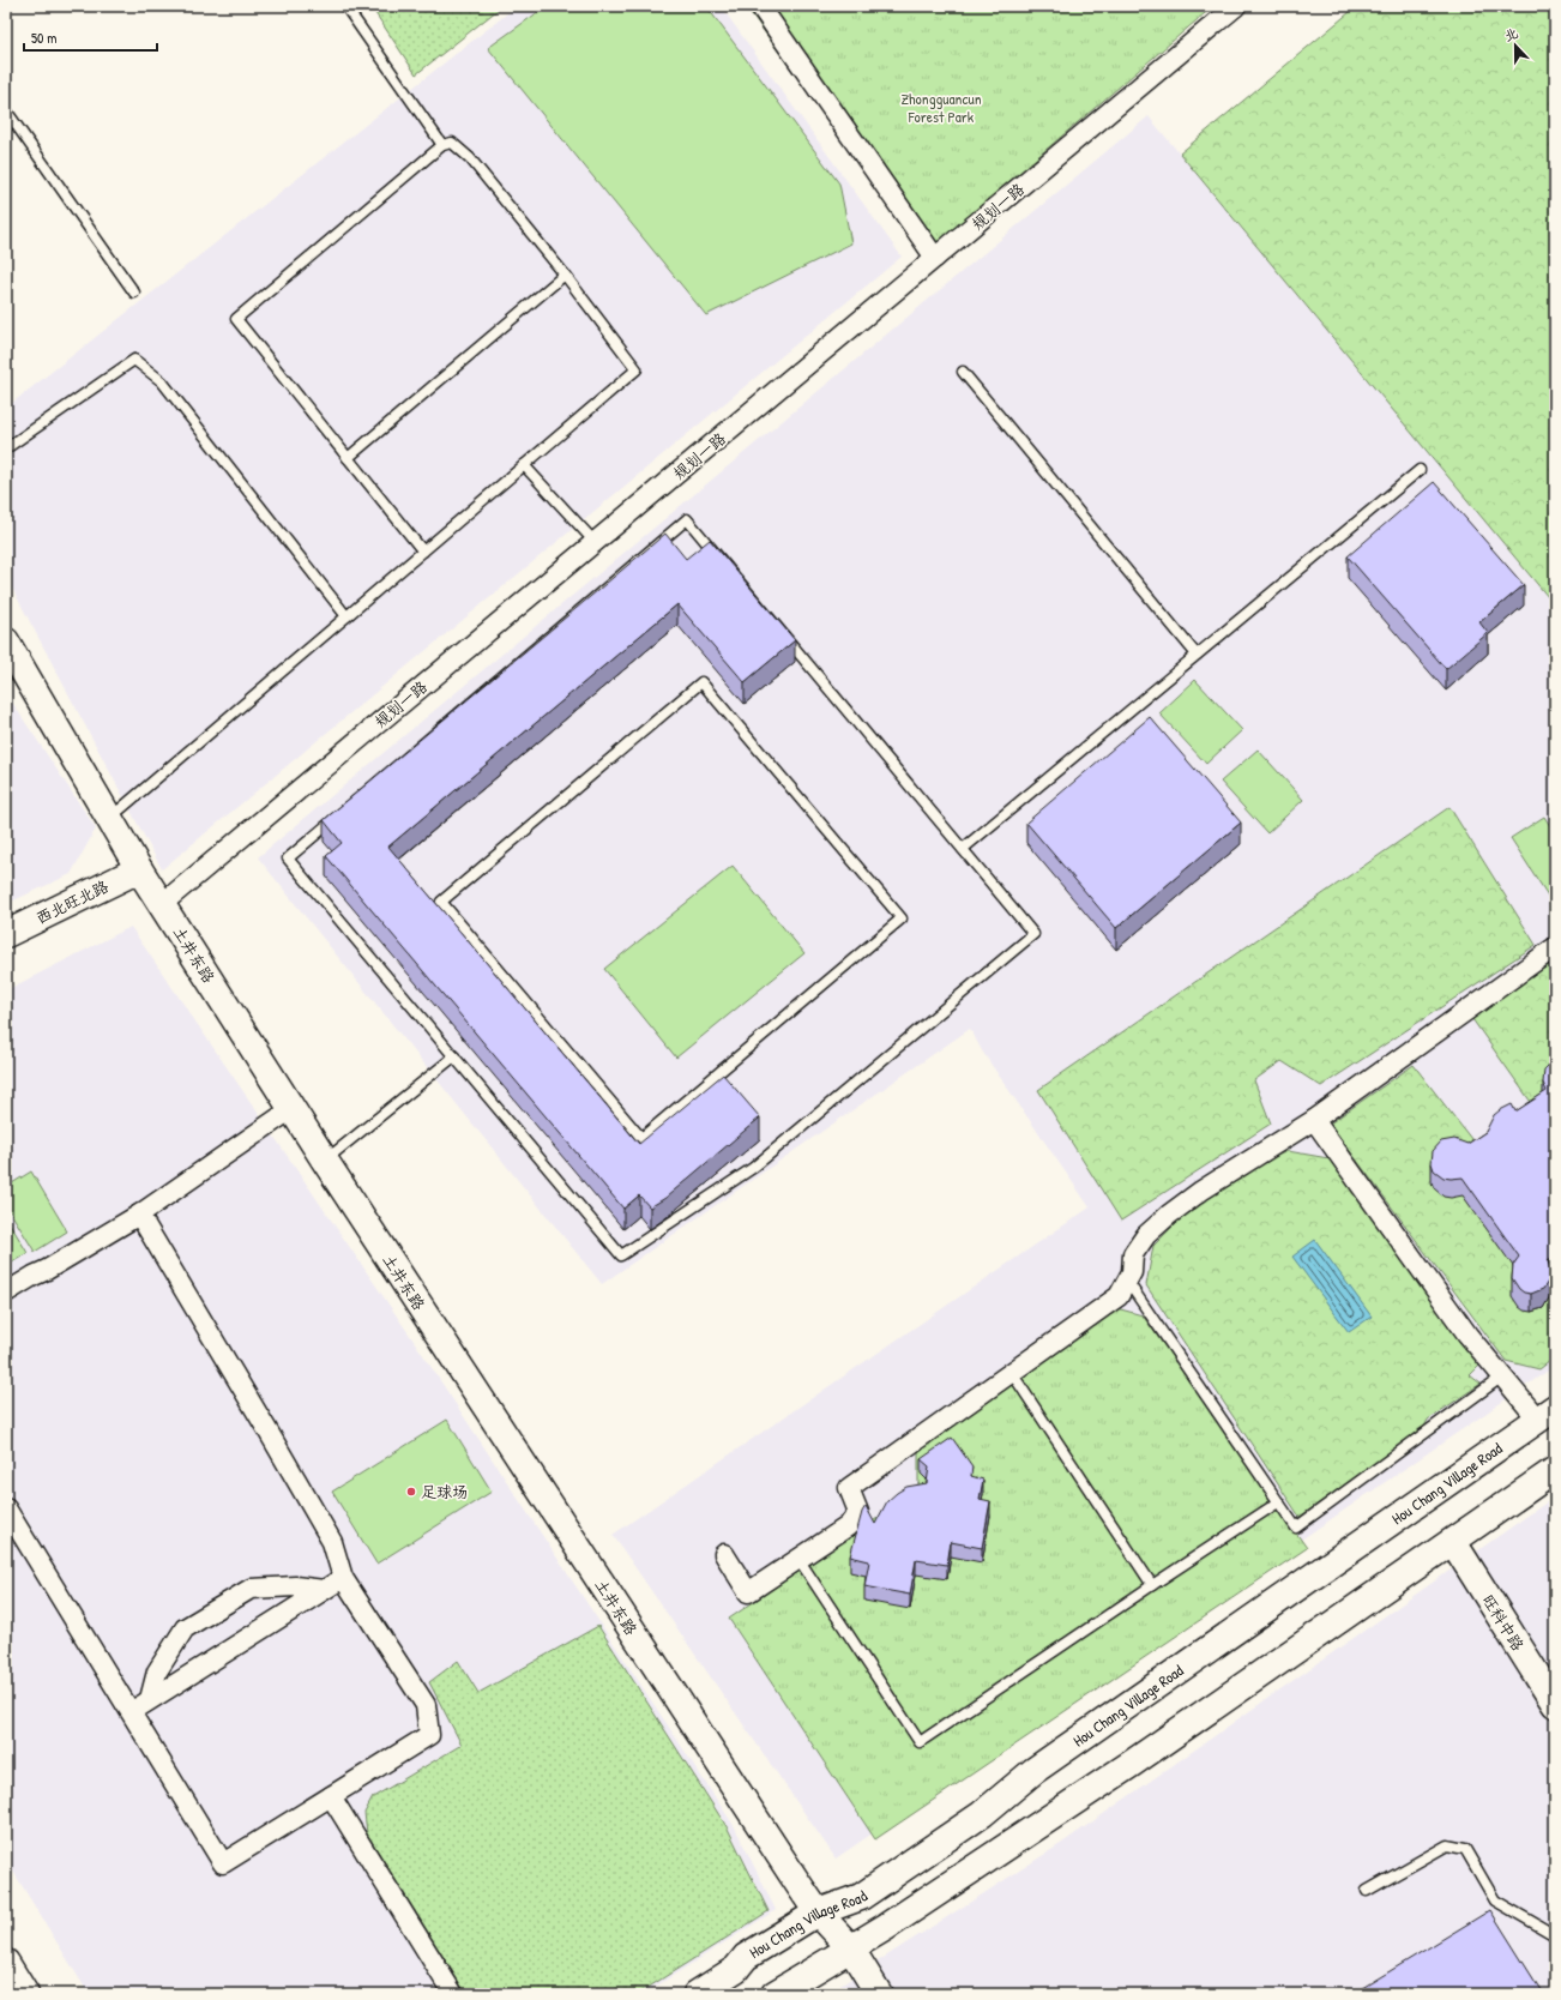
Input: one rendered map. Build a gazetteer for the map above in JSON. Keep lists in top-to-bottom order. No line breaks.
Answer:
{"streets":{"street":["规划一路","西北旺北路","土井东路","Hou Chang Village Road","旺科中路"]},"crossings":[["规划一路","土井东路"],["西北旺北路","土井东路"],["土井东路","Hou Chang Village Road"]],"parks":["Zhongguancun Forest Park"],"places":["足球场"],"scale_bar":"50 m","north":"top"}
